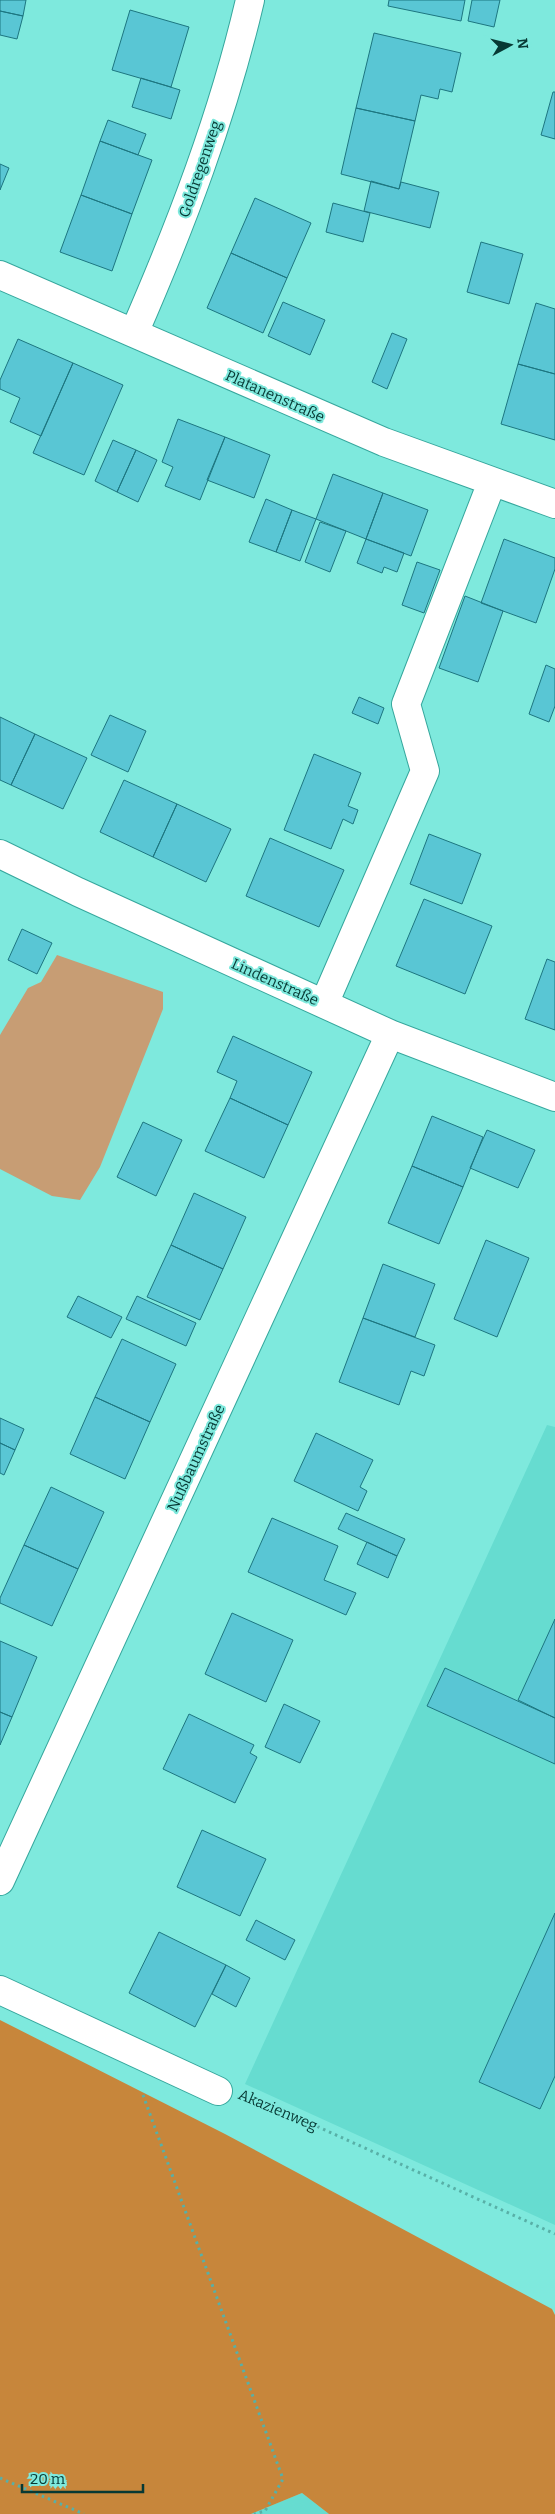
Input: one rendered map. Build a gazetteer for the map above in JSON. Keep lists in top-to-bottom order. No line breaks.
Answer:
{"streets":{"street":["Goldregenweg","Platanenstraße","Lindenstraße","Nußbaumstraße","Akazienweg"]},"crossings":[["Goldregenweg","Platanenstraße"],["Lindenstraße","Nußbaumstraße"]],"scale_bar":"20 m","north":"right"}
